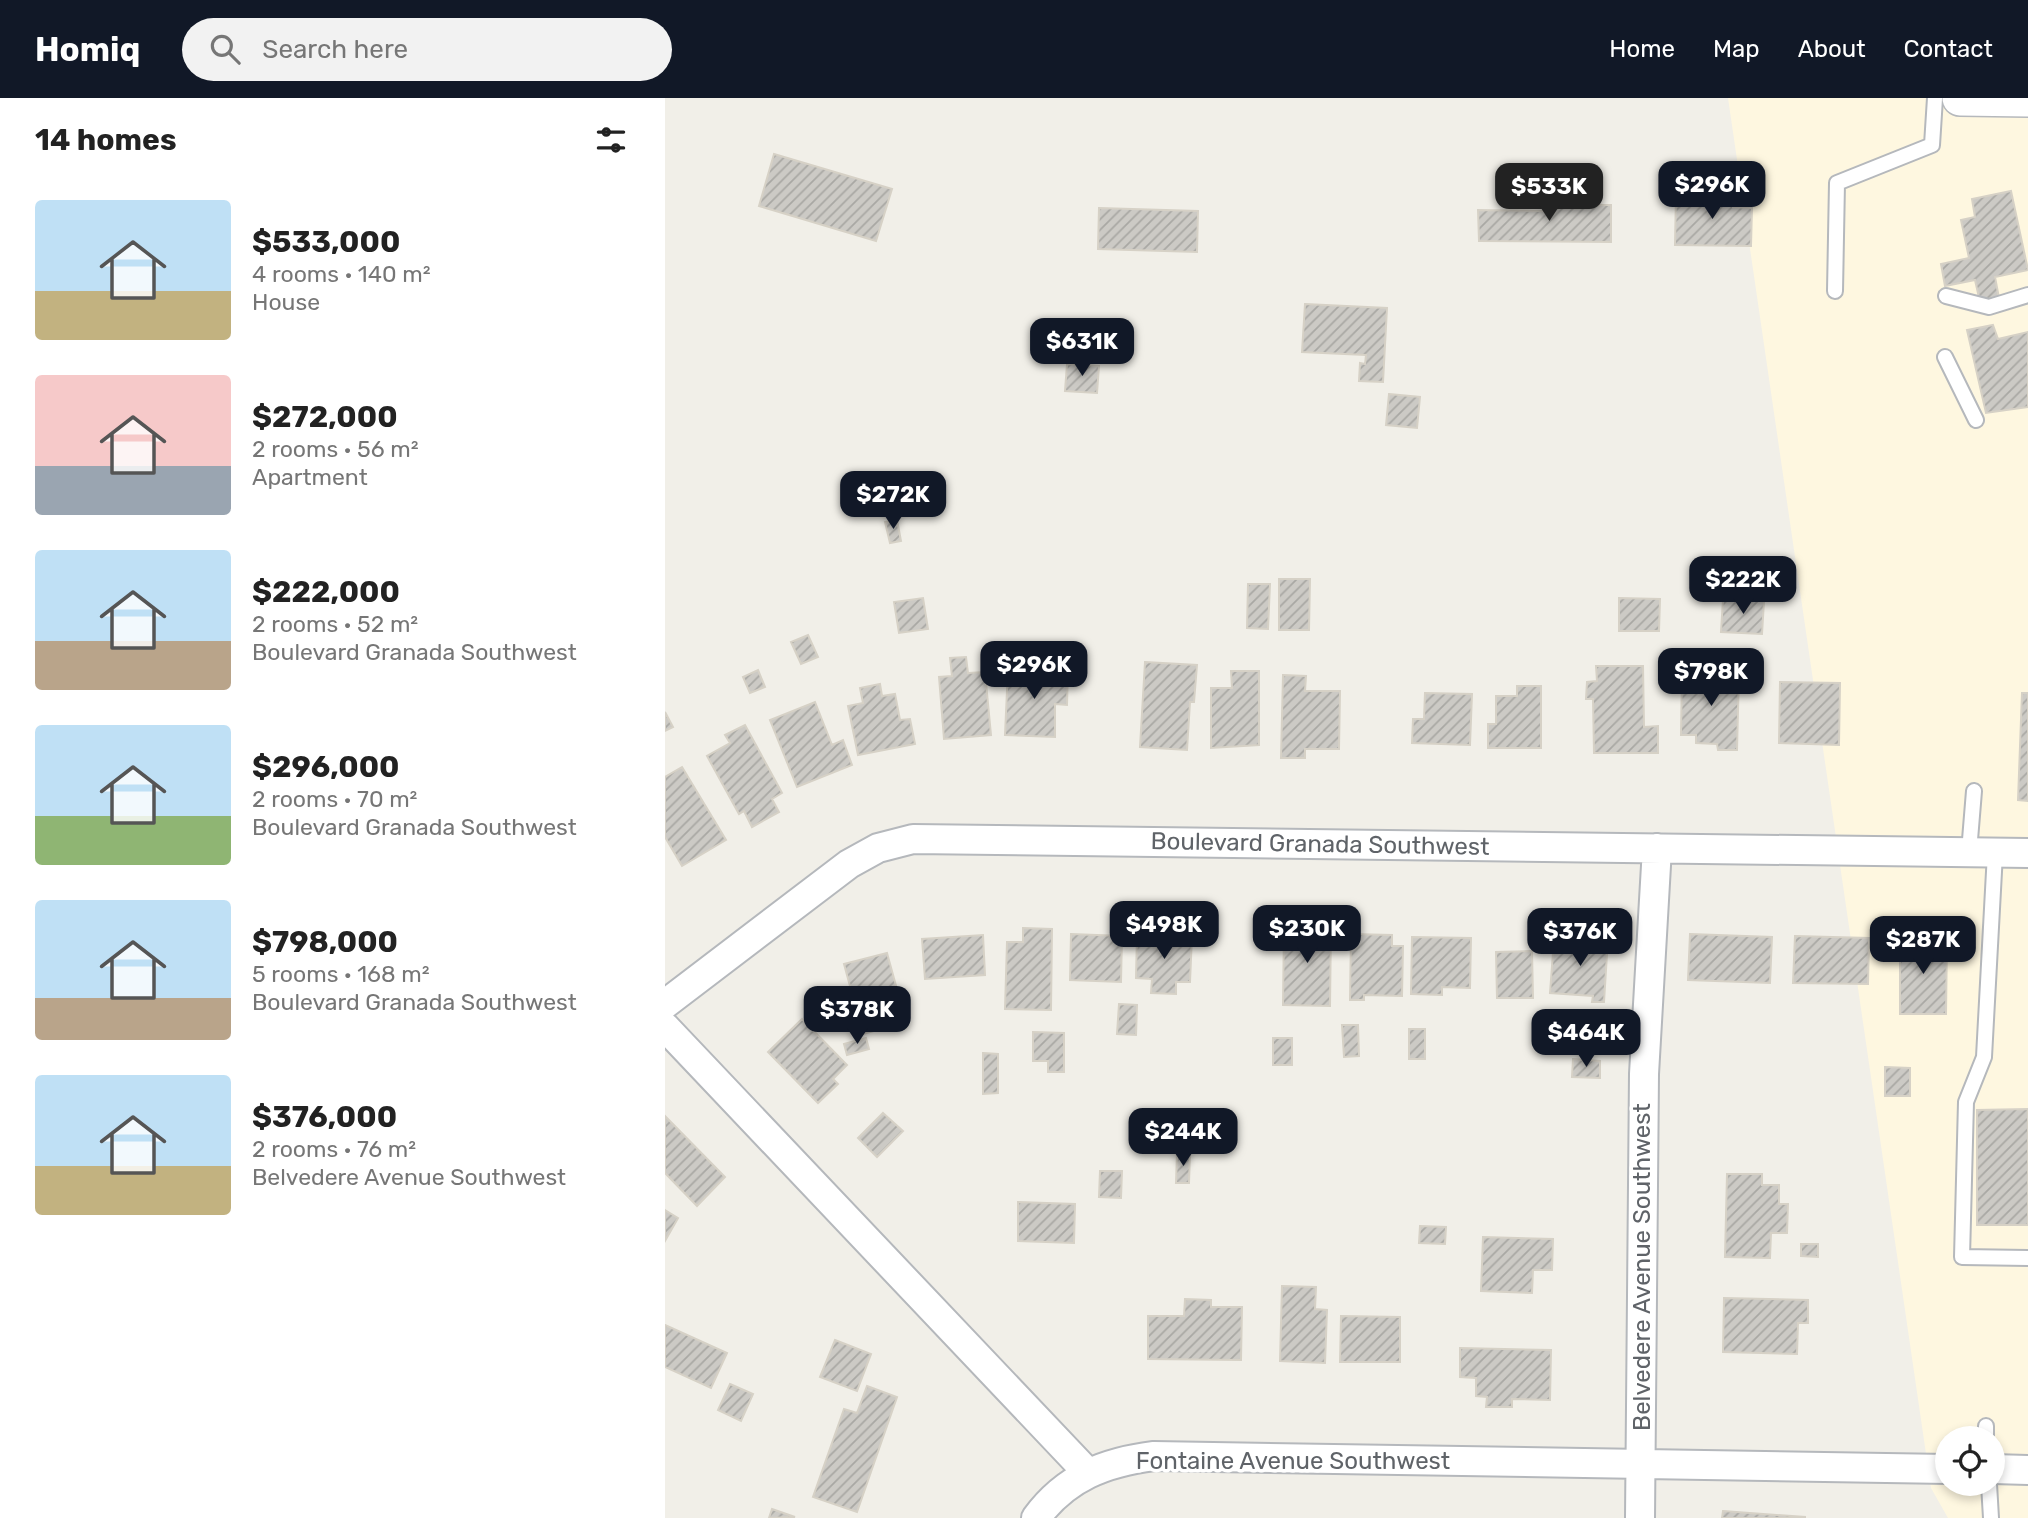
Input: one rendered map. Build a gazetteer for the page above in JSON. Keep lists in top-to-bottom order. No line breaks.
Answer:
{"streets":{"street":["Boulevard Granada Southwest","Belvedere Avenue Southwest","Fontaine Avenue Southwest"]},"crossings":[["Boulevard Granada Southwest","Belvedere Avenue Southwest"],["Belvedere Avenue Southwest","Fontaine Avenue Southwest"]],"page":{"header":"Homiq","search":"Search here","nav":["Home","Map","About","Contact"],"heading":"14 homes","price":["$296K","$533K","$631K","$272K","$222K","$296K","$798K","$498K","$230K","$376K","$287K","$378K","$464K","$244K"],"list":[{"name":"$533,000","note":"4 rooms · 140 m² · House"},{"name":"$272,000","note":"2 rooms · 56 m² · Apartment"},{"name":"$222,000","note":"2 rooms · 52 m² · Boulevard Granada Southwest"},{"name":"$296,000","note":"2 rooms · 70 m² · Boulevard Granada Southwest"},{"name":"$798,000","note":"5 rooms · 168 m² · Boulevard Granada Southwest"},{"name":"$376,000","note":"2 rooms · 76 m² · Belvedere Avenue Southwest"}]}}
